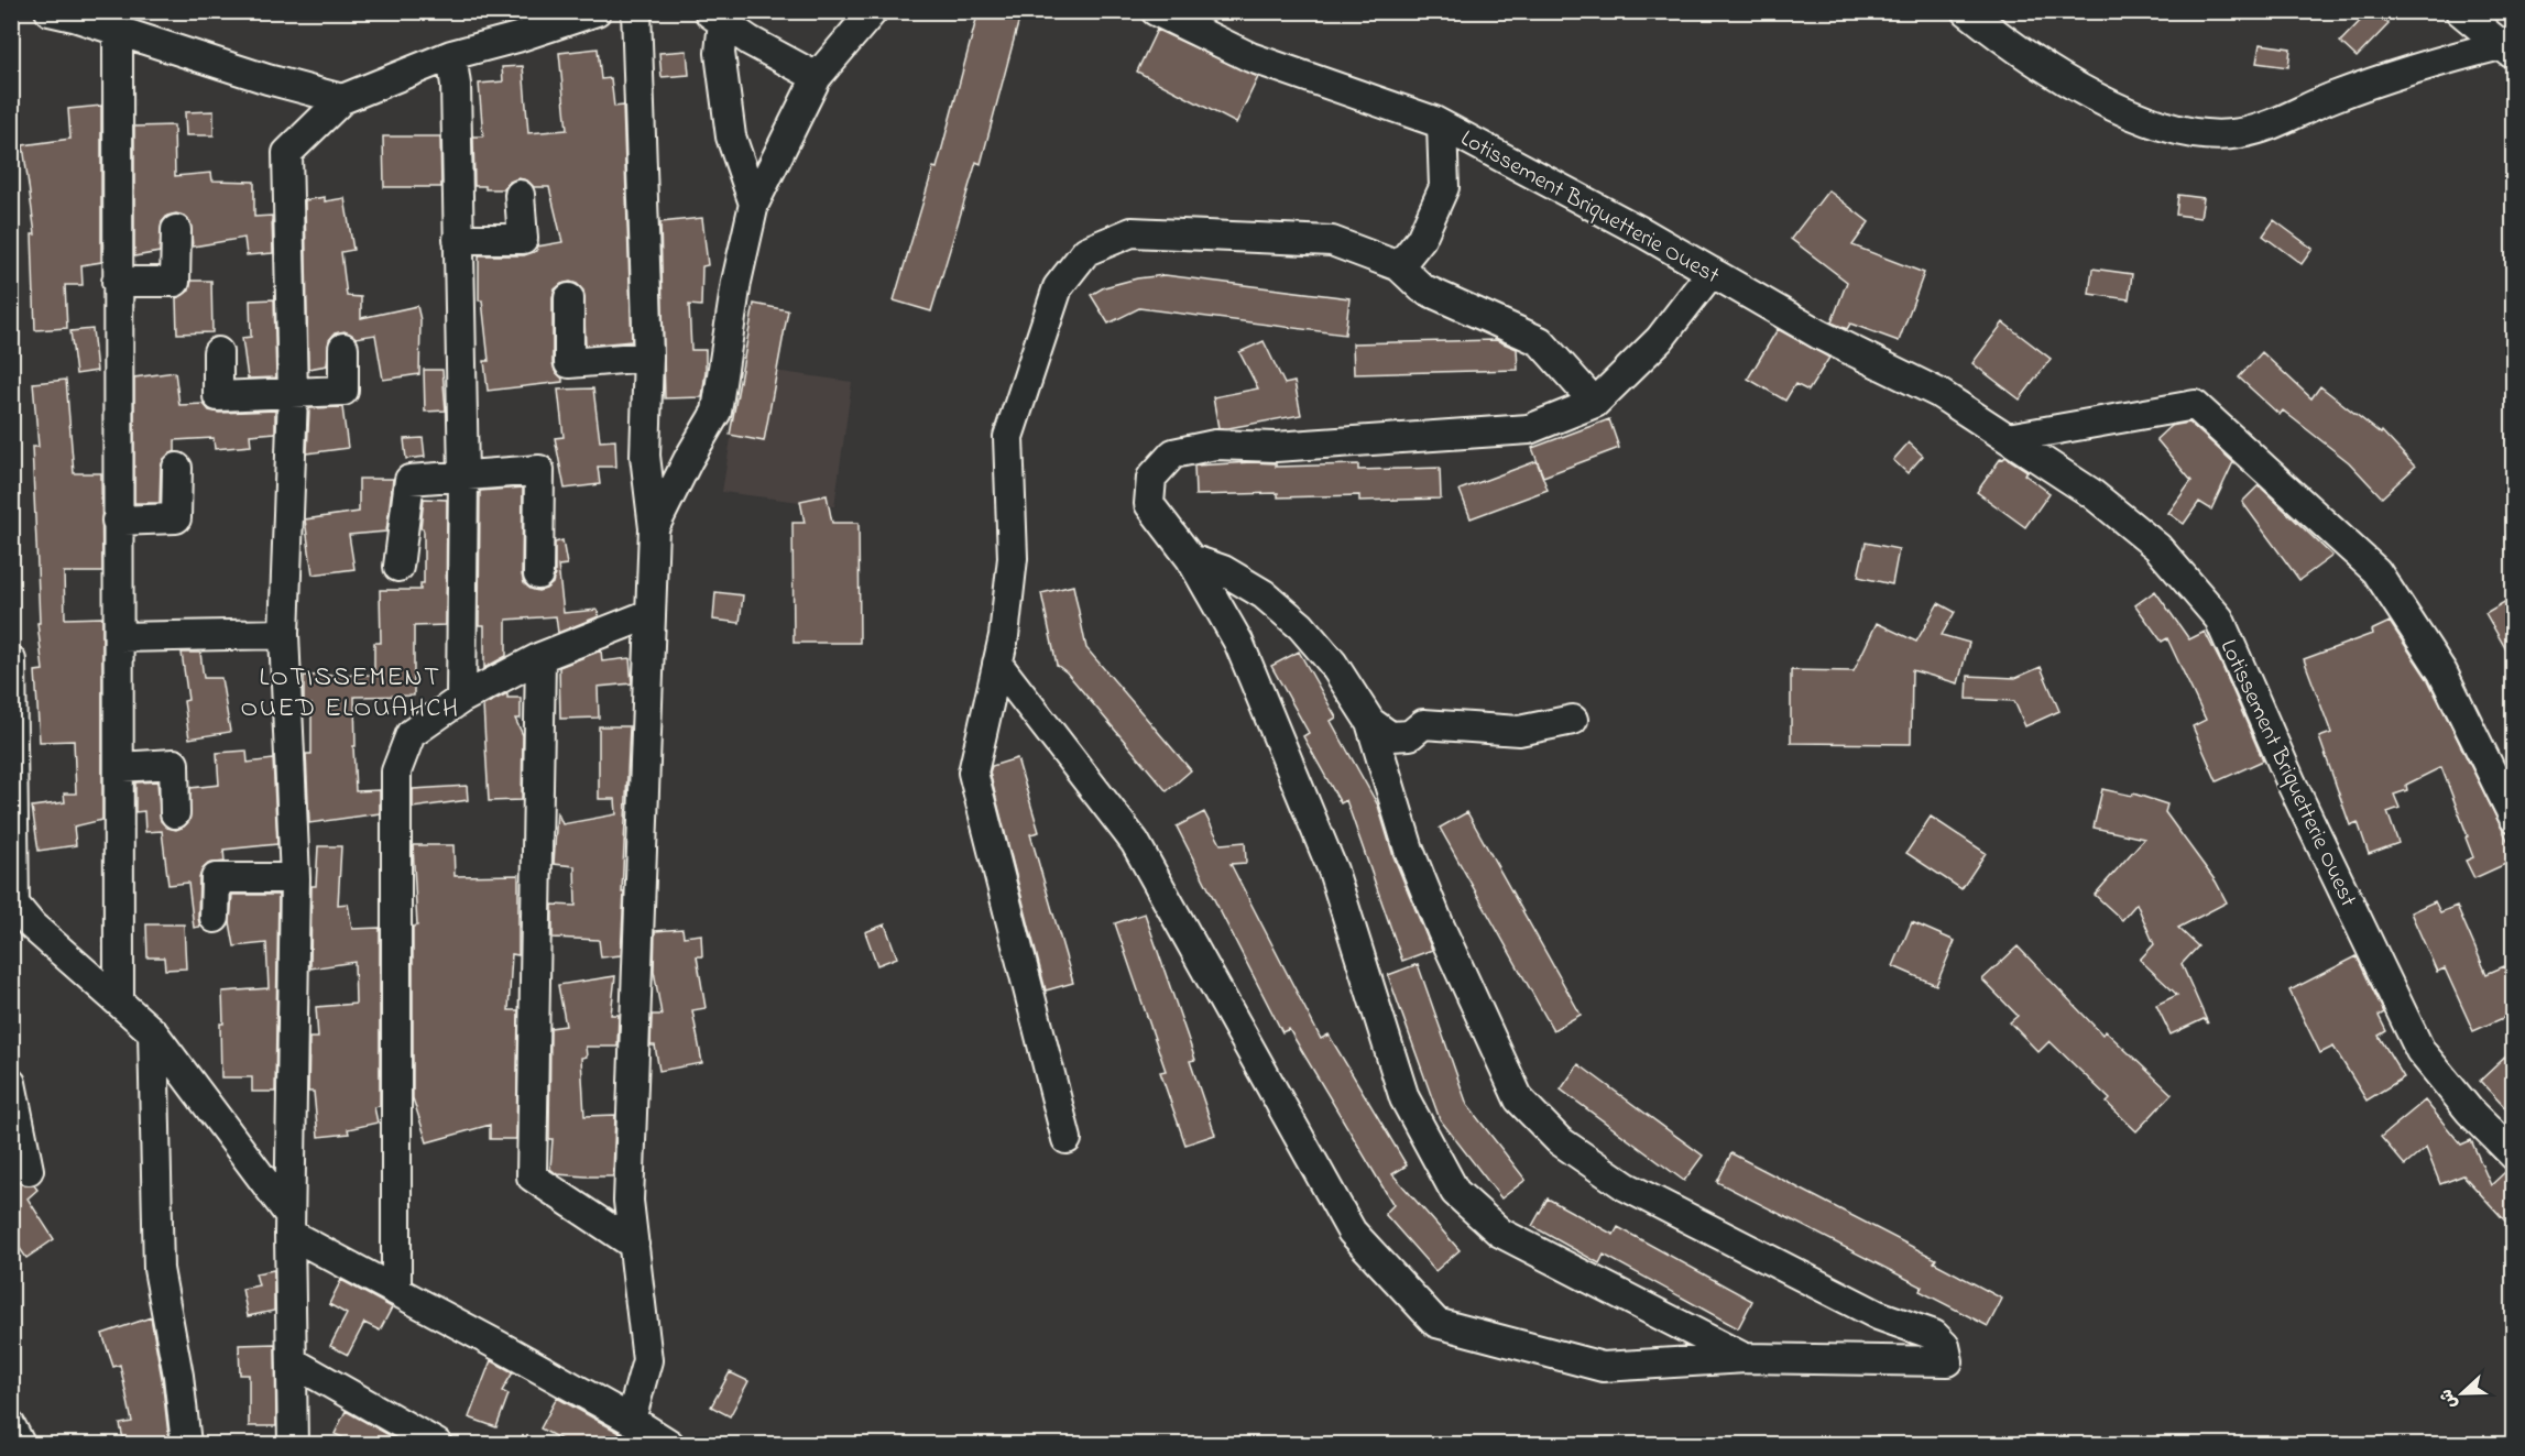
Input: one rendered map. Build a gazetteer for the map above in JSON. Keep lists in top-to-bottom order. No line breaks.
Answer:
{"streets":{"street":["Lotissement Briquetterie Ouest"]},"districts":["LOTISSEMENT OUED ELOUAHCH"],"north":"left"}
